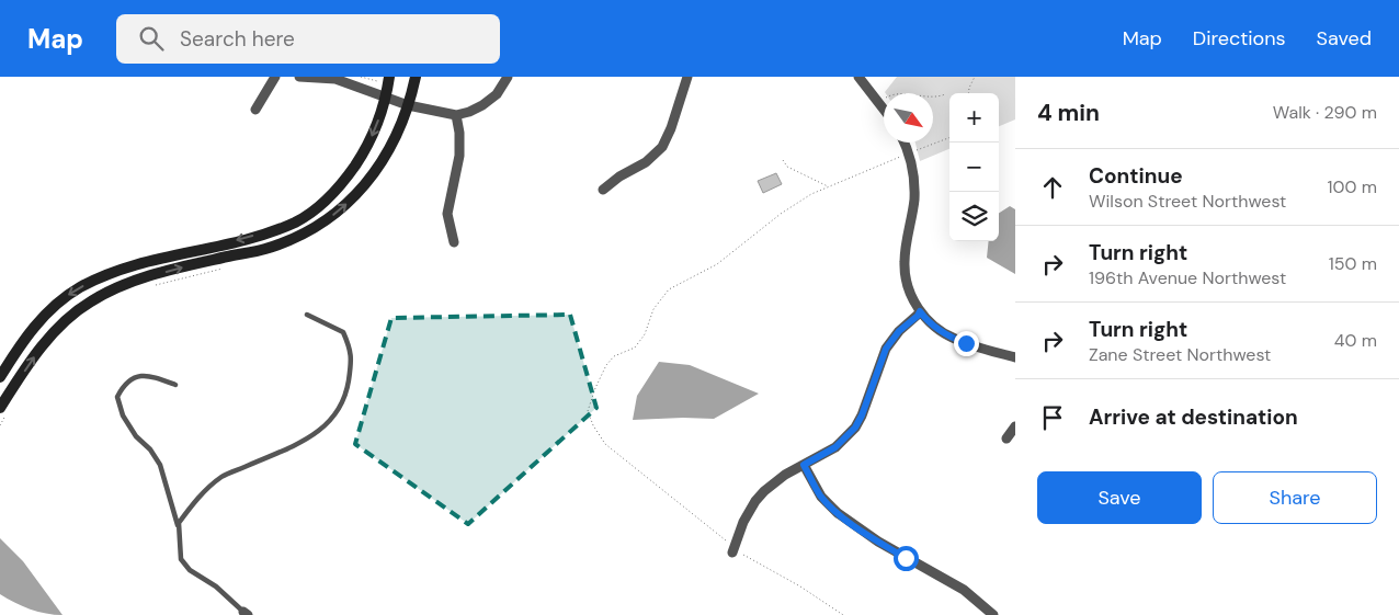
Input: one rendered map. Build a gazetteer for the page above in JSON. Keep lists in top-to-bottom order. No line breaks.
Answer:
{"north":"bottom right","page":{"header":"Map","search":"Search here","nav":["Map","Directions","Saved"],"heading":["4 min","Walk · 290 m"],"map_buttons":["+","−"],"list":[["Continue","Wilson Street Northwest","100 m"],["Turn right","196th Avenue Northwest","150 m"],["Turn right","Zane Street Northwest","40 m"],"Arrive at destination"],"buttons":["Save","Share"]}}
